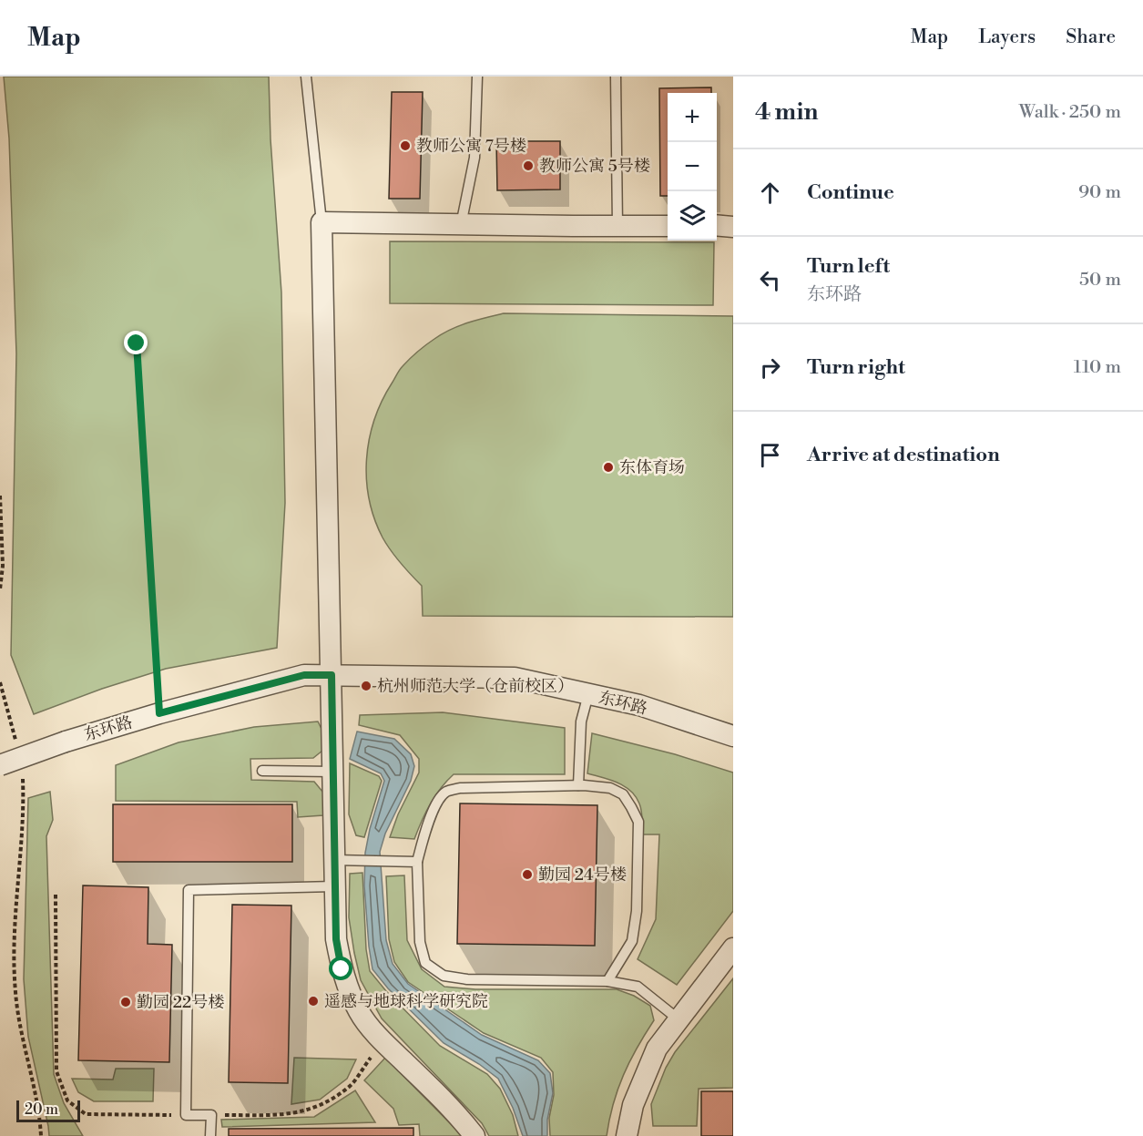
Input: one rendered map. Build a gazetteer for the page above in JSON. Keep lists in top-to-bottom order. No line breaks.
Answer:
{"streets":{"street":["东环路"]},"places":["教师公寓 7号楼","教师公寓 5号楼","东体育场","杭州师范大学（仓前校区）","勤园 24号楼","遥感与地球科学研究院","勤园 22号楼"],"scale_bar":"20 m","page":{"header":"Map","nav":["Map","Layers","Share"],"heading":["4 min","Walk · 250 m"],"map_buttons":["+","−"],"list":[["Continue","90 m"],["Turn left","东环路","50 m"],["Turn right","110 m"],"Arrive at destination"],"scale":"20 m"}}
